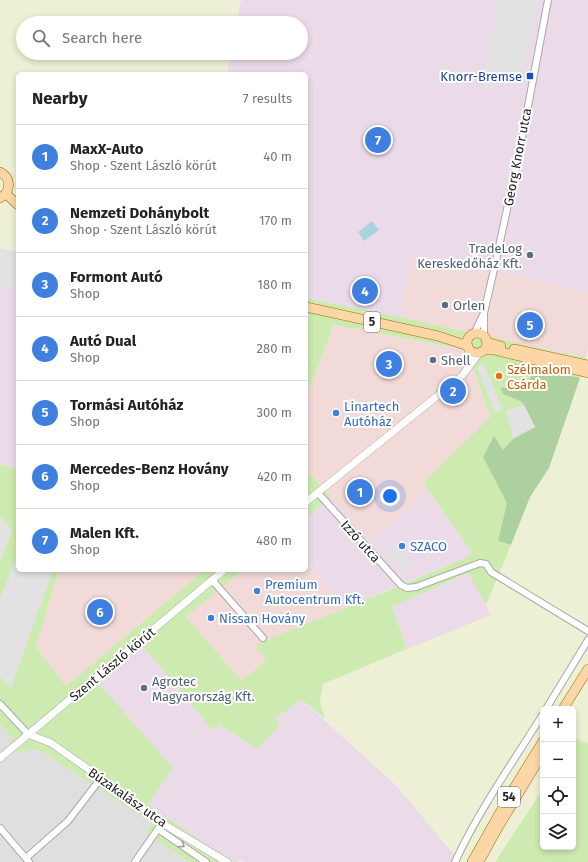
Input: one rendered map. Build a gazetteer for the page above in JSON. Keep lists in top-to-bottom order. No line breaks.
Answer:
{"streets":{"main road":["5","54"],"street":["Georg Knorr utca","Izzó utca","Szent László körút","Búzakalász utca"]},"crossings":[["Georg Knorr utca","5"],["Szent László körút","Búzakalász utca"]],"places":{"transit":["Knorr-Bremse"],"other":["TradeLog Kereskedőház Kft.","Orlen","Shell","Szélmalom Csárda","Linartech Autóház","SZACO","Premium Autocentrum Kft.","Nissan Hovány","Agrotec Magyarország Kft."]},"page":{"search":"Search here","heading":["Nearby","7 results"],"list":[{"mark":"1","name":"MaxX-Auto","note":"Shop · Szent László körút","value":"40 m"},{"mark":"2","name":"Nemzeti Dohánybolt","note":"Shop · Szent László körút","value":"170 m"},{"mark":"3","name":"Formont Autó","note":"Shop","value":"180 m"},{"mark":"4","name":"Autó Dual","note":"Shop","value":"280 m"},{"mark":"5","name":"Tormási Autóház","note":"Shop","value":"300 m"},{"mark":"6","name":"Mercedes-Benz Hovány","note":"Shop","value":"420 m"},{"mark":"7","name":"Malen Kft.","note":"Shop","value":"480 m"}],"pins":["7","4","5","3","2","1","6"],"map_buttons":["+","−"]}}
